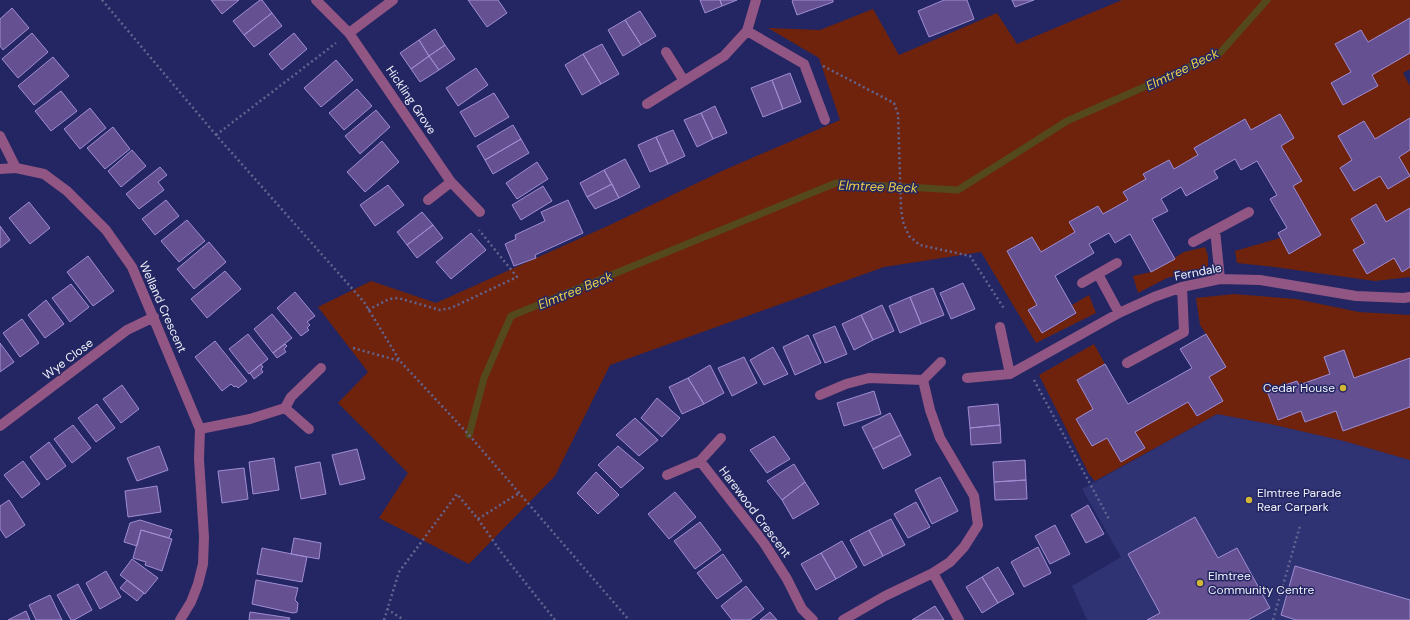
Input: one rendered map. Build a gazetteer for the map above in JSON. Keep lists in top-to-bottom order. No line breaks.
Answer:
{"streets":{"street":["Hickling Grove","Ferndale","Welland Crescent","Wye Close","Harewood Crescent"]},"crossings":[["Welland Crescent","Wye Close"]],"water":["Elmtree Beck"],"places":["Cedar House","Elmtree Parade Rear Carpark","Elmtree Community Centre"]}
